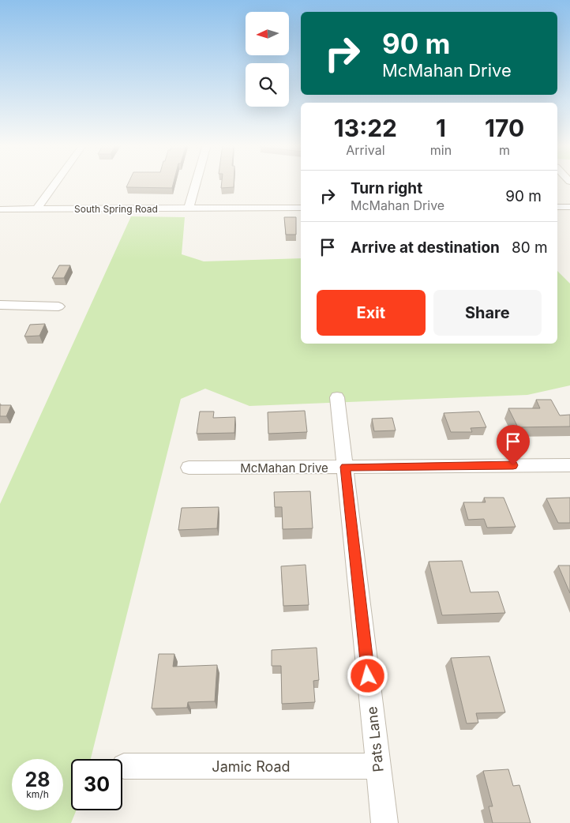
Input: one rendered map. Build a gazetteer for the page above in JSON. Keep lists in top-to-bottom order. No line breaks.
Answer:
{"streets":{"street":["South Spring Road","McMahan Drive","Pats Lane","Jamic Road"]},"crossings":[["McMahan Drive","Pats Lane"],["Pats Lane","Jamic Road"]],"north":"left","page":{"turn":["90 m","McMahan Drive"],"eta":["13:22","Arrival","1","min","170","m"],"list":[{"name":"Turn right","note":"McMahan Drive","value":"90 m"},{"name":"Arrive at destination","value":"80 m"}],"buttons":["Exit","Share"],"speed":"28 km/h","limit":"30"}}
